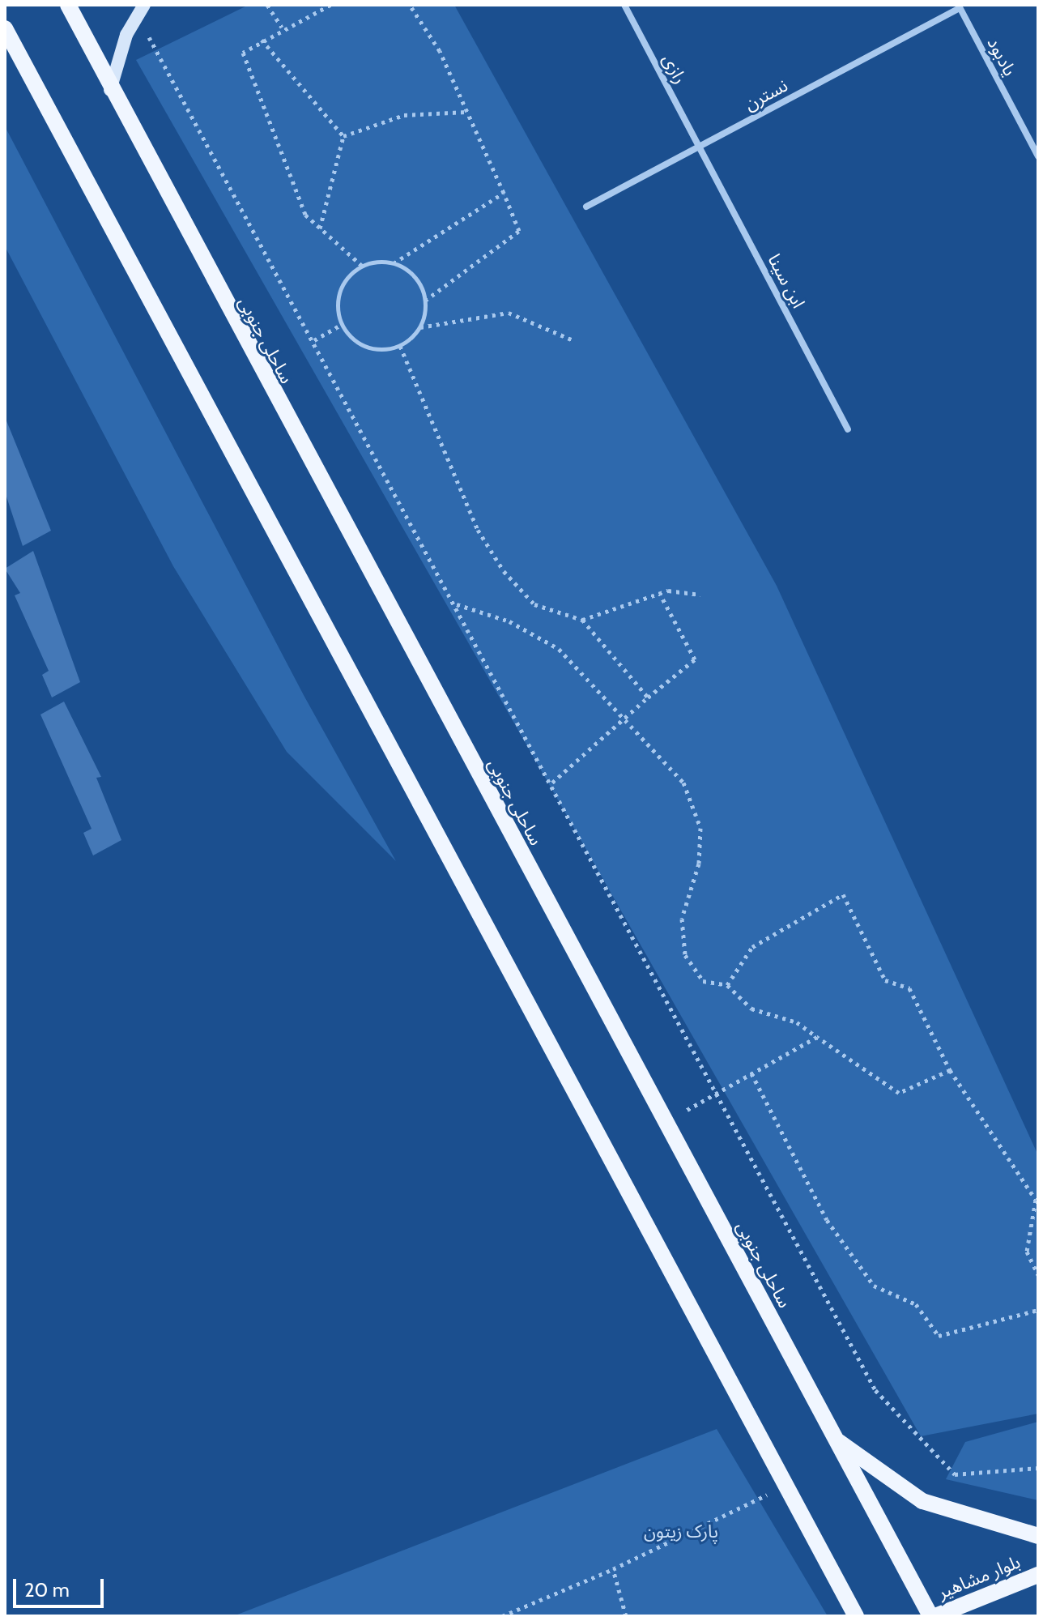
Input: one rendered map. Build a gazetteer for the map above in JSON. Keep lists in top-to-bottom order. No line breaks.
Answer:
{"streets":{"main road":["ساحلی جنوبی","بلوار مشاهیر"],"street":["یادبود","رازی","نسترن","ابن سینا"]},"crossings":[["یادبود","نسترن"],["رازی","نسترن"],["رازی","ابن سینا"],["نسترن","ابن سینا"],["ساحلی جنوبی","بلوار مشاهیر"]],"parks":["پارک زیتون"],"scale_bar":"20 m"}
